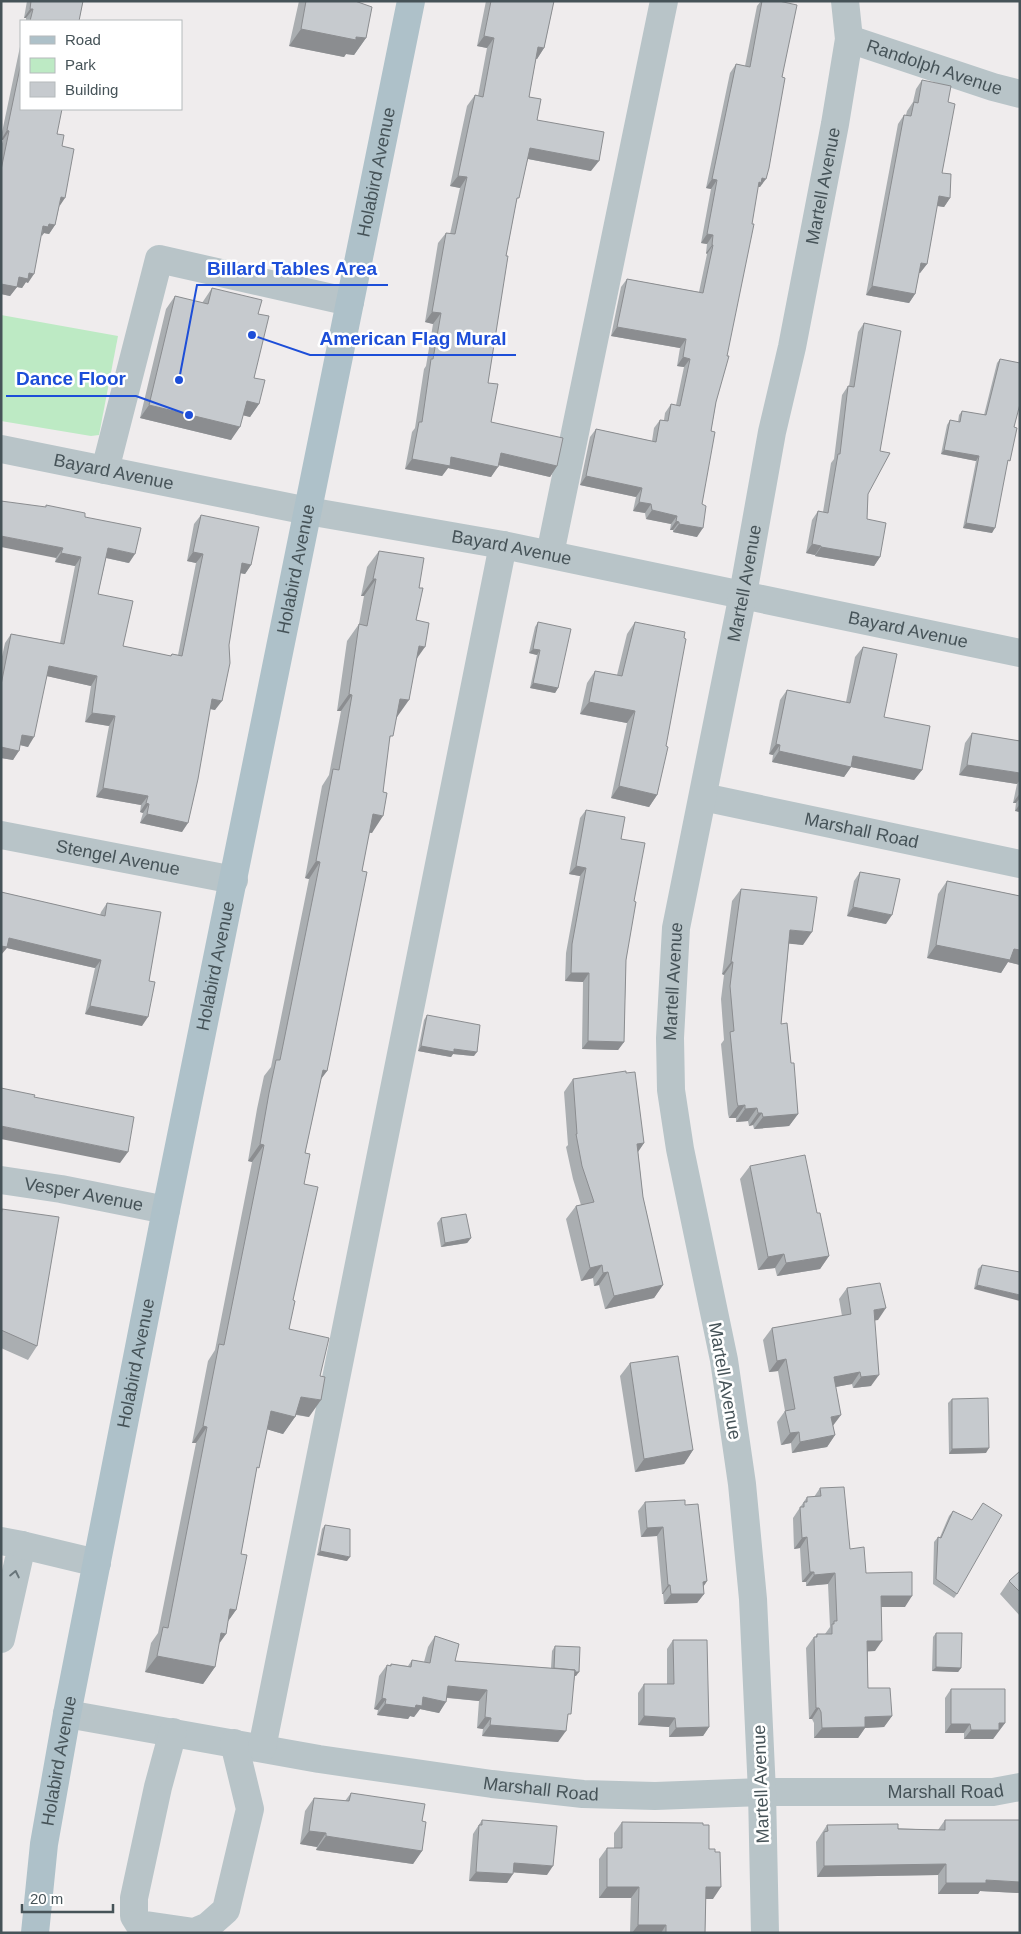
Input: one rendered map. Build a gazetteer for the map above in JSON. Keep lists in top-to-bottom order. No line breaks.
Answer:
{"streets":{"main road":["Holabird Avenue"],"street":["Randolph Avenue","Martell Avenue","Bayard Avenue","Marshall Road","Stengel Avenue","Vesper Avenue"]},"crossings":[["Randolph Avenue","Martell Avenue"],["Holabird Avenue","Bayard Avenue"],["Holabird Avenue","Marshall Road"],["Holabird Avenue","Stengel Avenue"],["Holabird Avenue","Vesper Avenue"],["Martell Avenue","Bayard Avenue"],["Martell Avenue","Marshall Road"]],"places":["American Flag Mural","Billard Tables Area","Dance Floor"],"legend":["Road","Park","Building"],"scale_bar":"20 m"}
